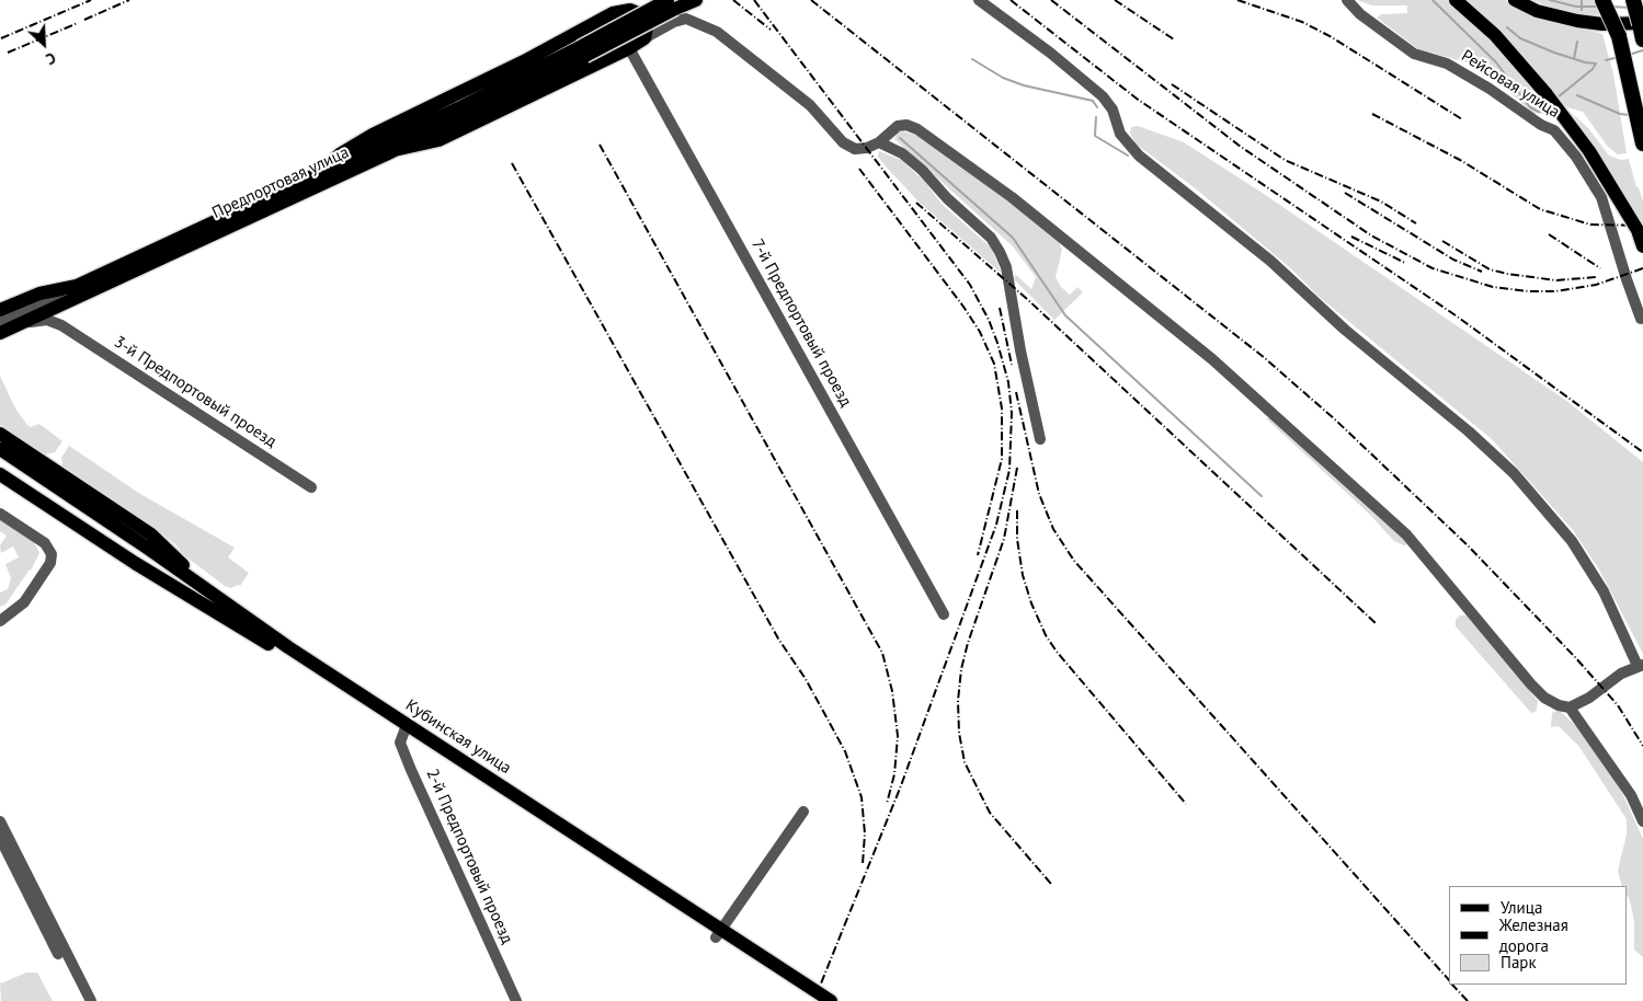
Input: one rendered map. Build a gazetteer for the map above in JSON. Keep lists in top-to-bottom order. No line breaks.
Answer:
{"streets":{"main road":["Предпортовая улица","Кубинская улица"],"street":["Рейсовая улица","7-й Предпортовый проезд","3-й Предпортовый проезд","2-й Предпортовый проезд"]},"crossings":[["Предпортовая улица","3-й Предпортовый проезд"],["Кубинская улица","2-й Предпортовый проезд"]],"legend":["Улица","Железная дорога","Парк"],"north":"bottom right"}
